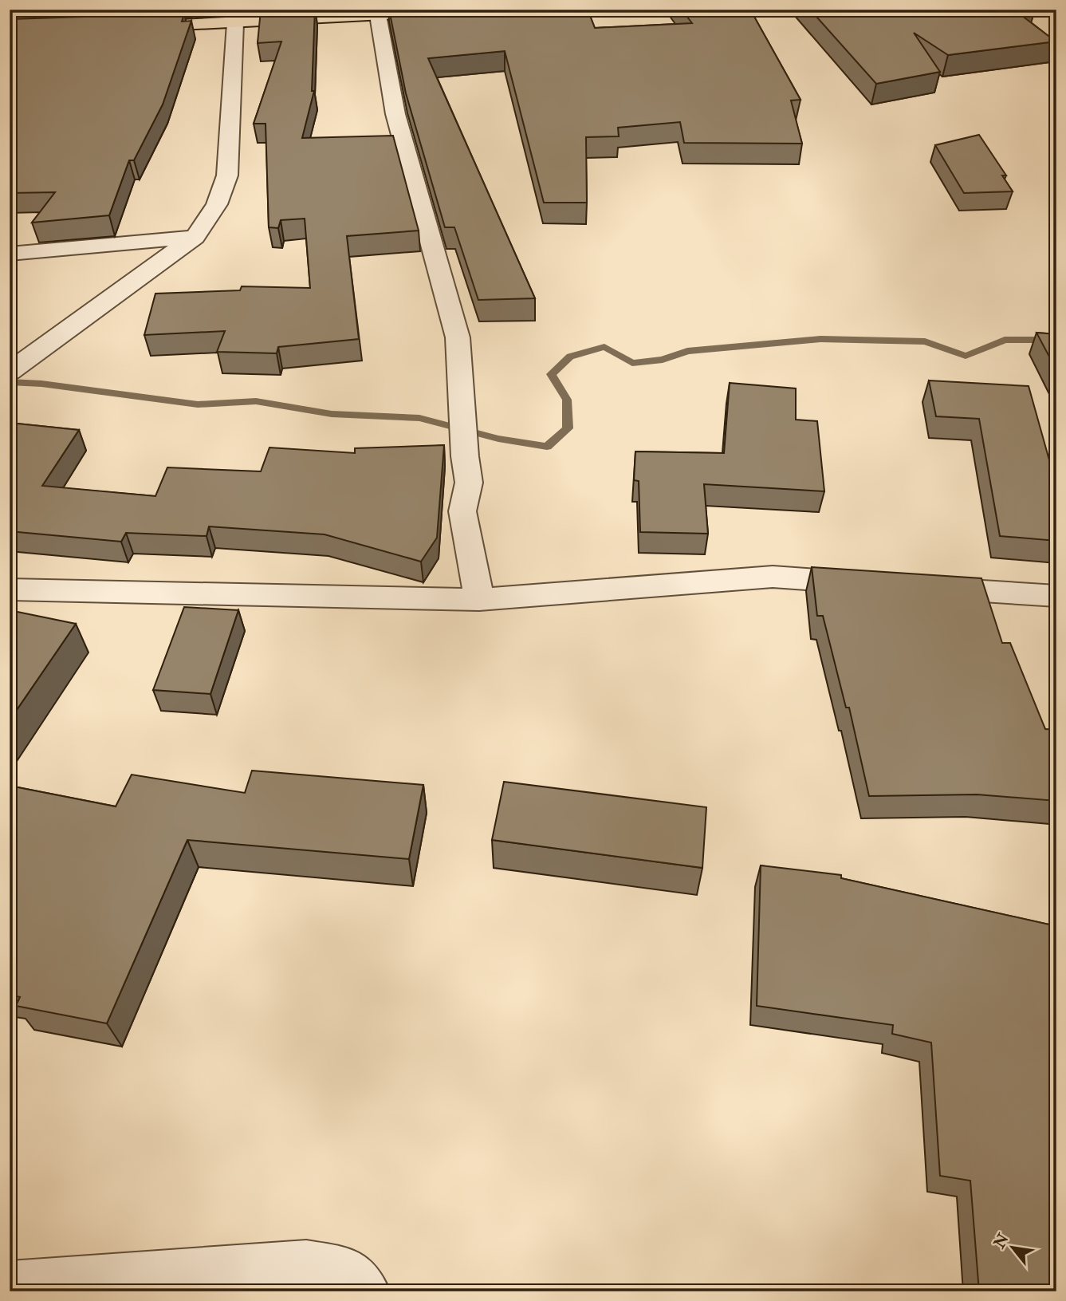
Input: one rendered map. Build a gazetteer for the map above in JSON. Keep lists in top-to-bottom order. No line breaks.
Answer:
{"north":"top left"}
